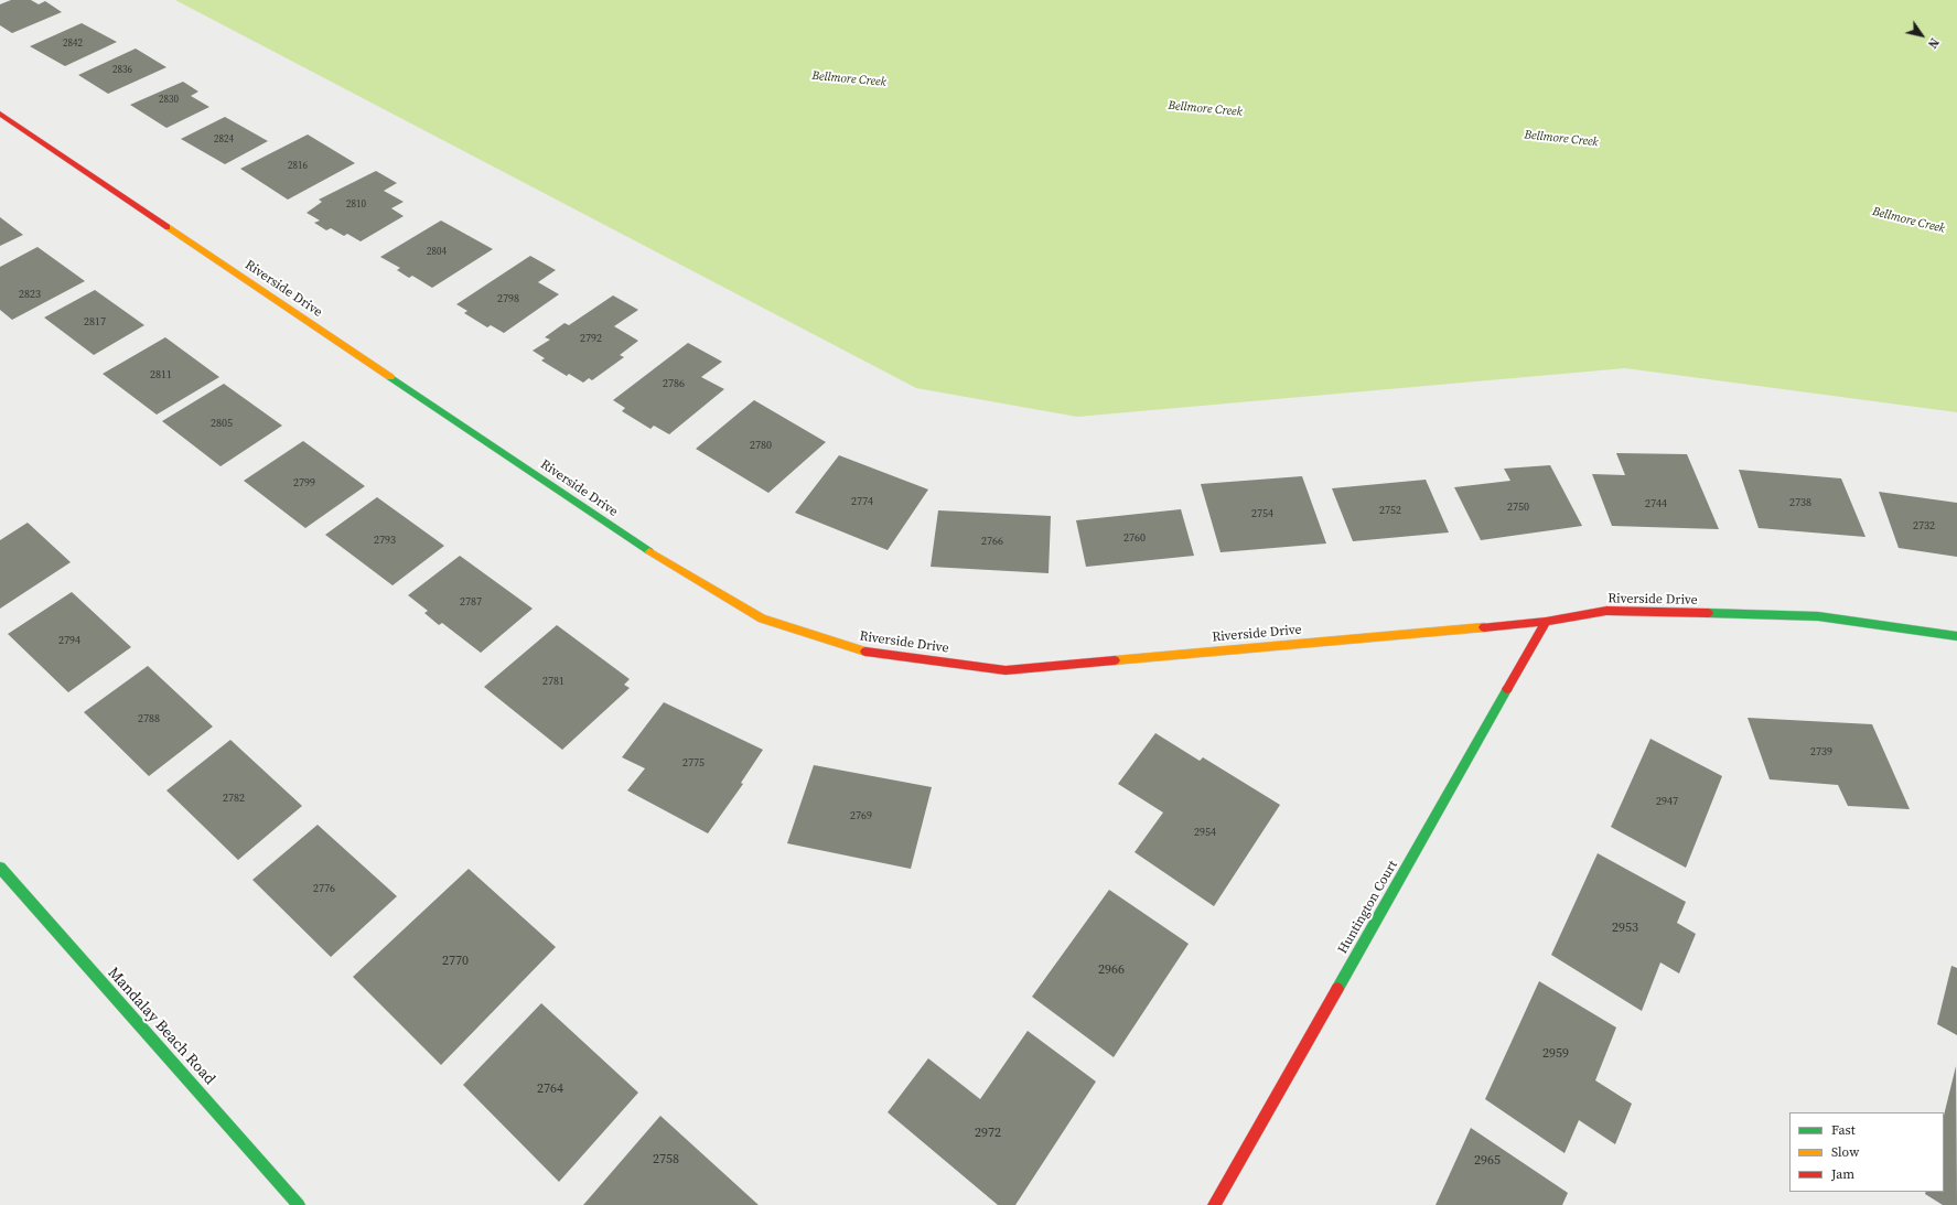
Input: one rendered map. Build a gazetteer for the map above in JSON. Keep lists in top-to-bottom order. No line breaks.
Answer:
{"streets":{"street":["Riverside Drive","Huntington Court","Mandalay Beach Road"]},"crossings":[["Riverside Drive","Huntington Court"]],"water":["Bellmore Creek"],"house_numbers":["2842","2836","2830","2824","2816","2810","2804","2823","2798","2817","2792","2811","2786","2805","2780","2799","2774","2738","2744","2750","2752","2754","2732","2760","2793","2766","2787","2794","2781","2788","2739","2775","2782","2947","2769","2954","2776","2953","2770","2966","2959","2764","2972","2758","2965"],"legend":["Fast","Slow","Jam"],"north":"bottom right"}
